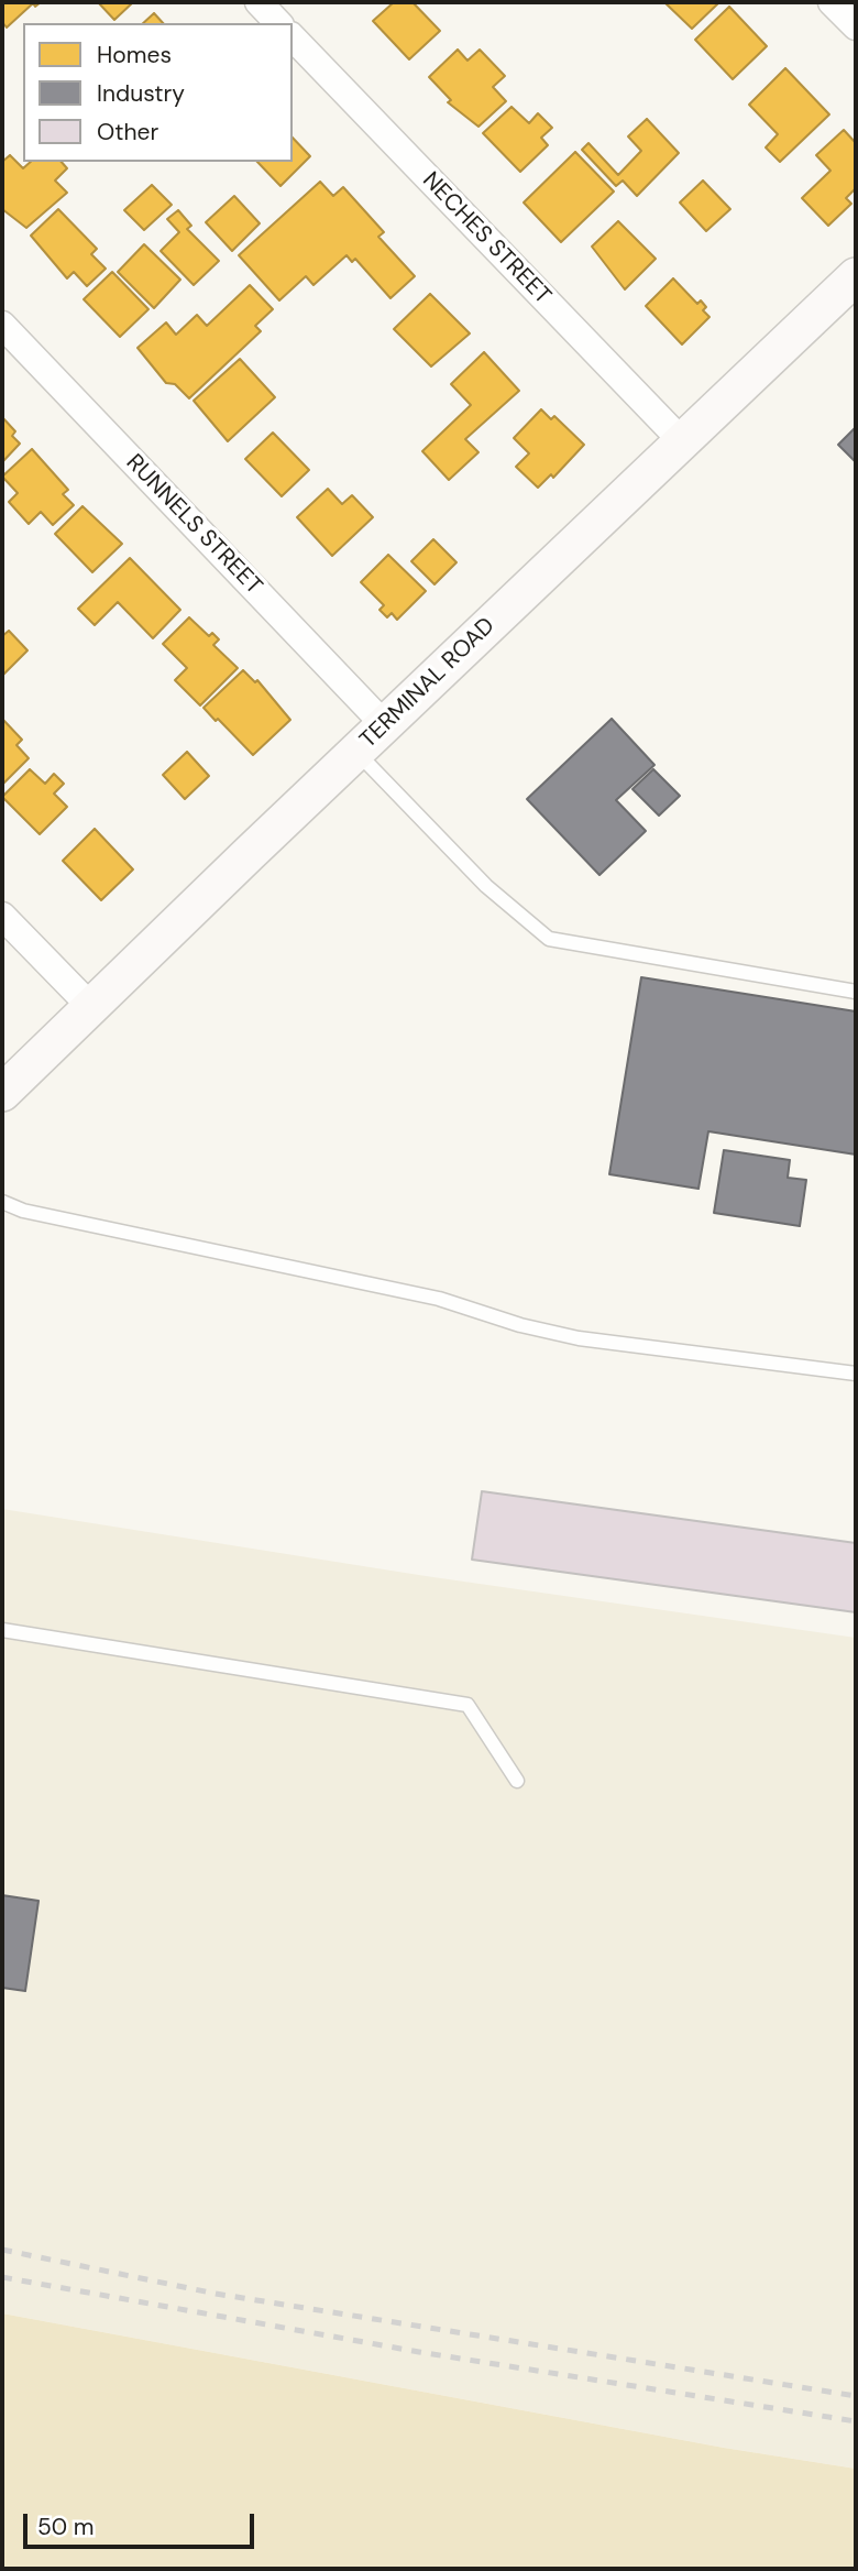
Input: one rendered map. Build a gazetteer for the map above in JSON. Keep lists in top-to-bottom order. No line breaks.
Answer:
{"streets":{"main road":["TERMINAL ROAD"],"street":["NECHES STREET","RUNNELS STREET"]},"crossings":[["NECHES STREET","TERMINAL ROAD"],["RUNNELS STREET","TERMINAL ROAD"]],"legend":["Homes","Industry","Other"],"scale_bar":"50 m"}
